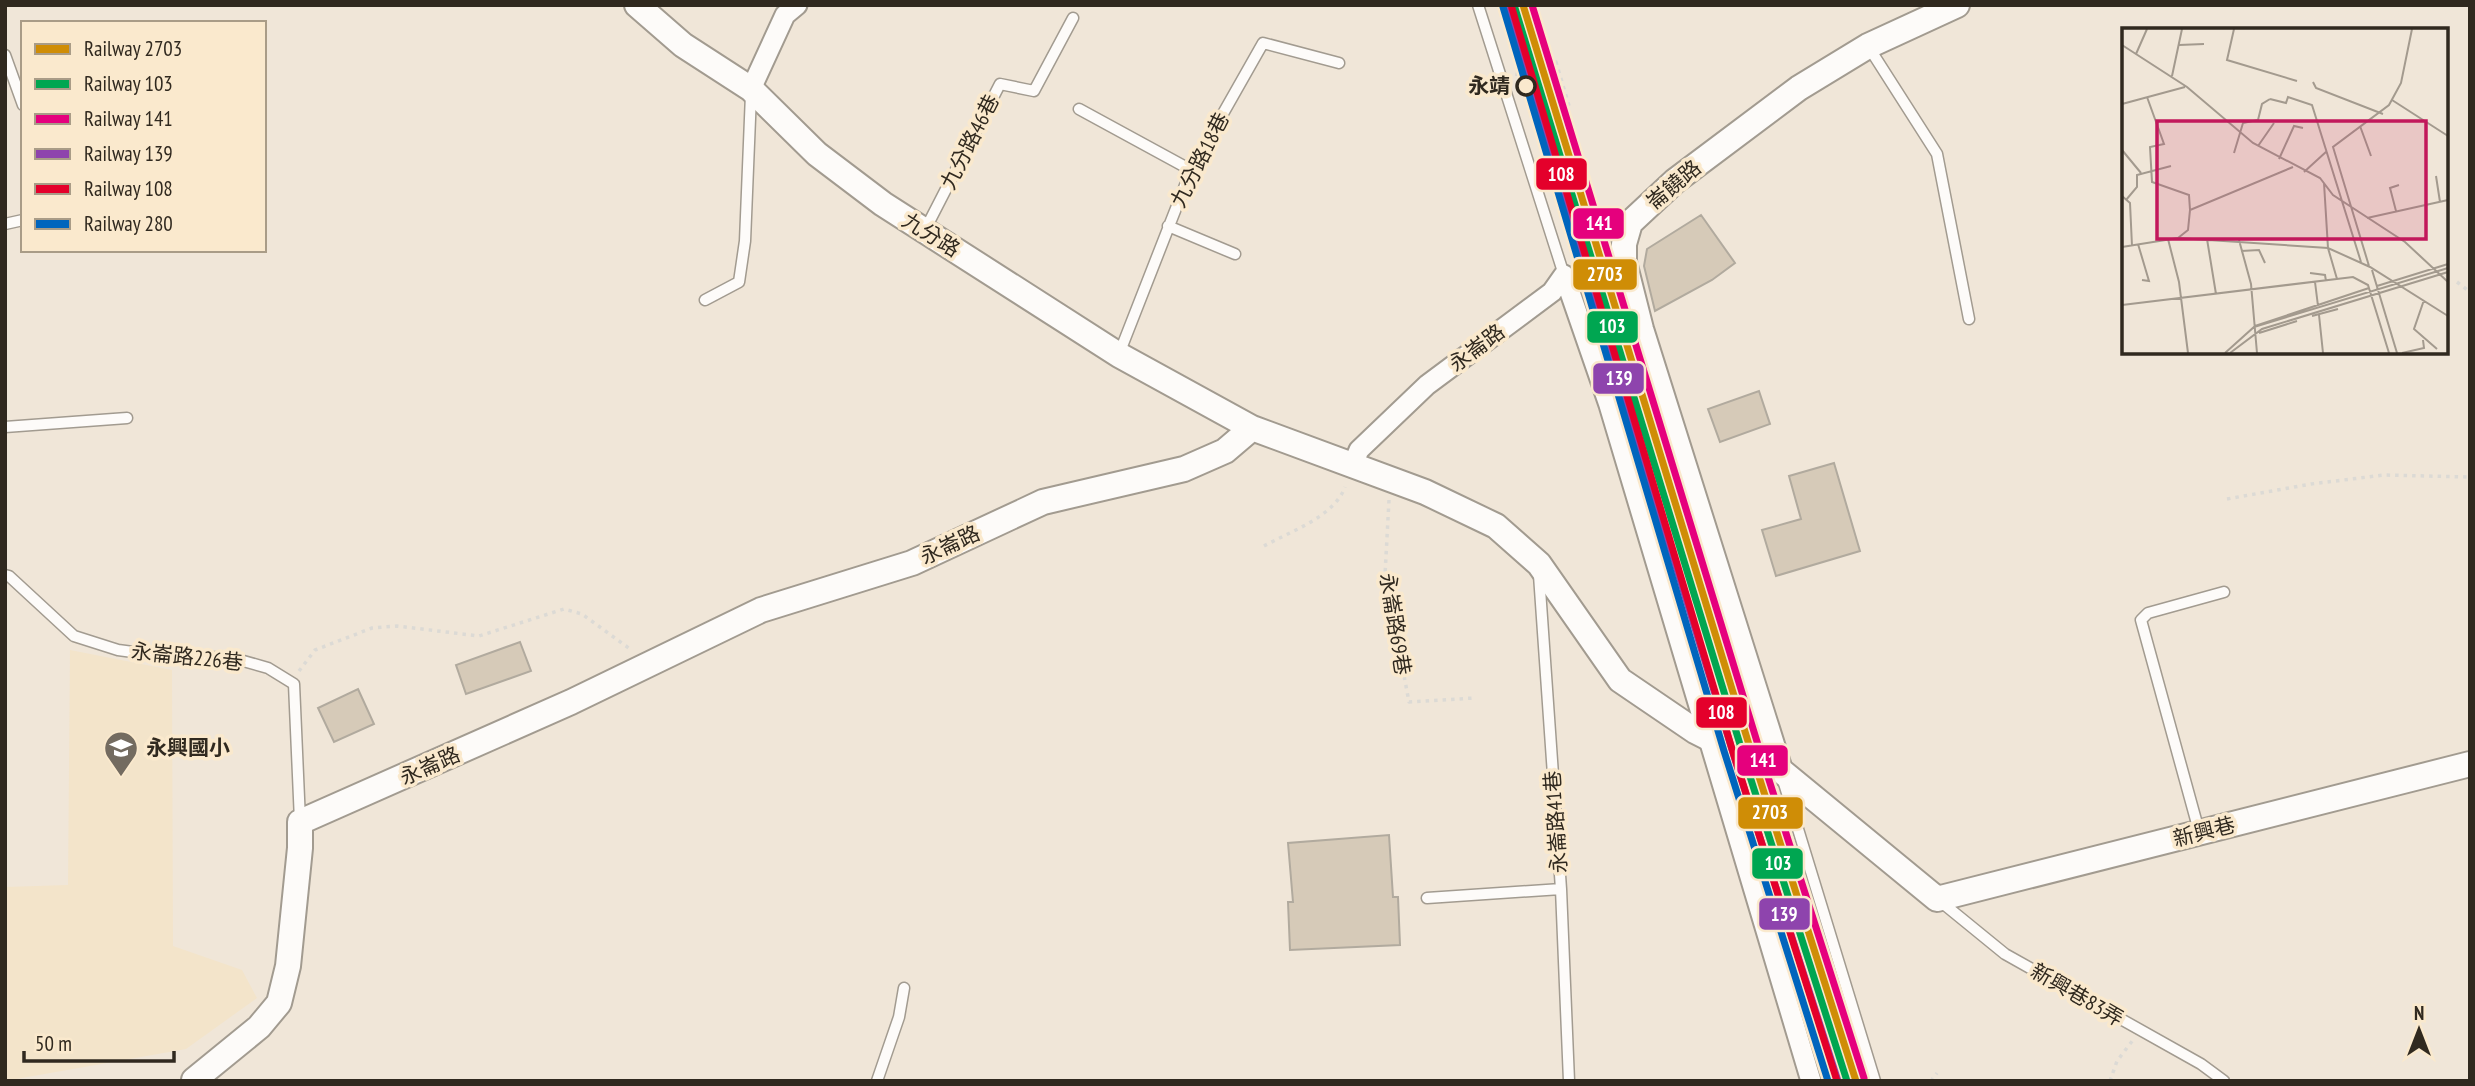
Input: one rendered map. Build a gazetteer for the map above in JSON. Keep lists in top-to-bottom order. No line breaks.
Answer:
{"streets":{"street":["崙饒路","九分路","永崙路","新興巷"],"lane":["九分路46巷","九分路18巷","永崙路226巷","永崙路41巷","新興巷83弄"],"path":["永崙路69巷"]},"crossings":[["九分路46巷","九分路"],["九分路18巷","九分路"],["九分路","永崙路"],["新興巷","新興巷83弄"]],"places":{"other":["永靖"],"school or university":["永興國小"]},"lines":["rail line 2703","rail line 141","rail line 108","rail line 280","rail line 103","rail line 139"],"legend":["Railway 2703","Railway 103","Railway 141","Railway 139","Railway 108","Railway 280"],"scale_bar":"50 m","north":"top"}
